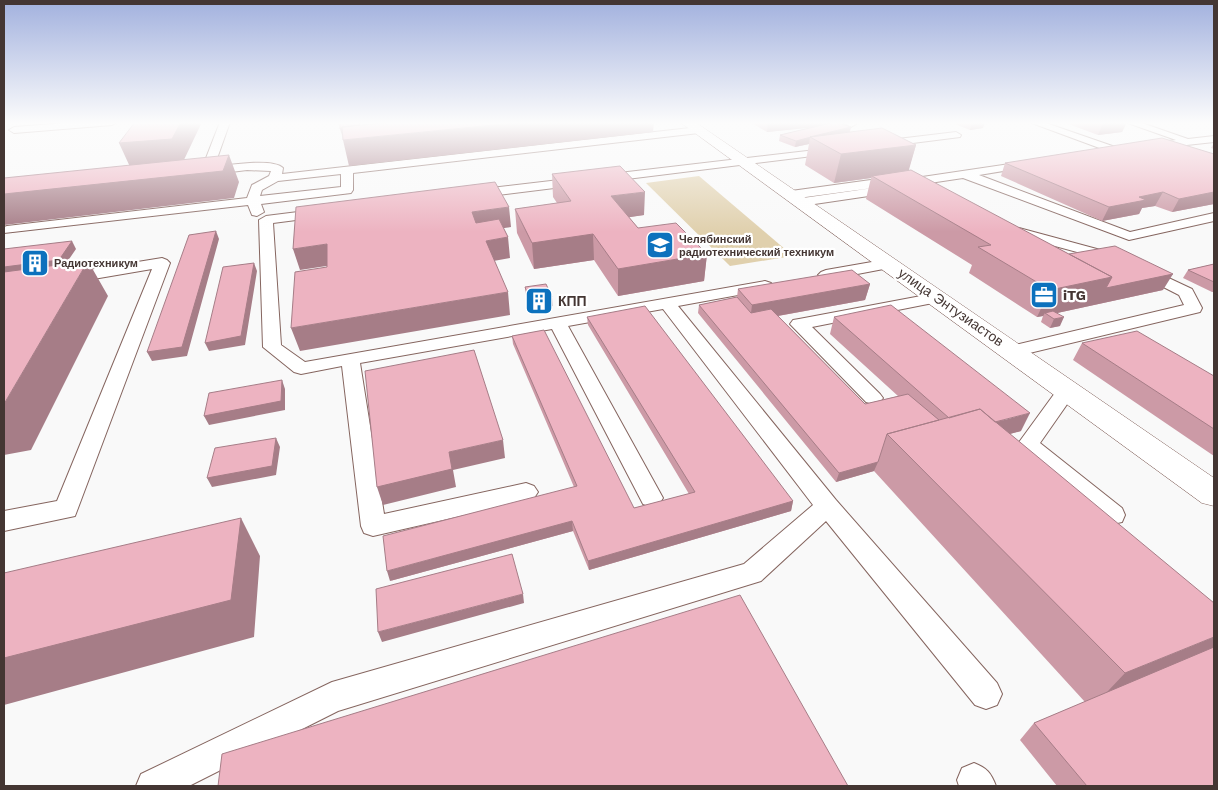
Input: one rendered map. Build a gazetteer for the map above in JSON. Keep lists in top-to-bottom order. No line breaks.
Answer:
{"streets":{"main road":["улица Энтузиастов"]},"places":{"school or university":["Челябинский радиотехнический техникум"],"building":["Радиотехникум","КПП"],"office":["iTG"]}}
